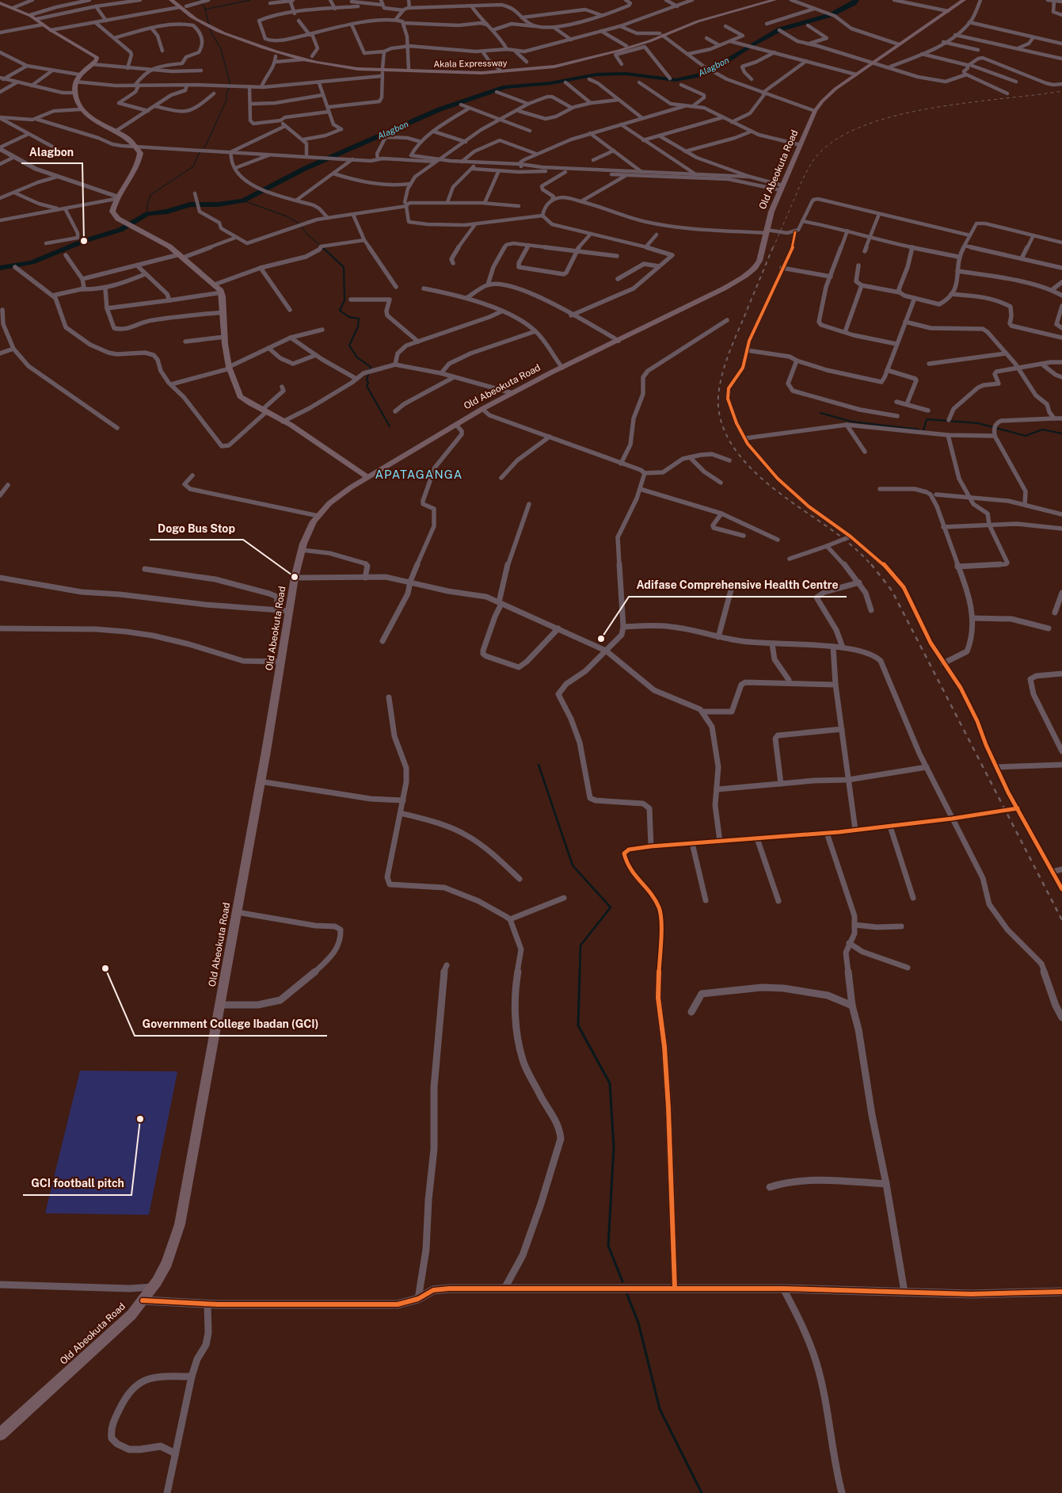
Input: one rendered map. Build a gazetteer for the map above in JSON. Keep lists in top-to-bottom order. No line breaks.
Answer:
{"streets":{"highway":["Old Abeokuta Road"],"main road":["Akala Expressway"]},"districts":["APATAGANGA"],"water":["Alagbon"],"places":["Alagbon","Dogo Bus Stop","Adifase Comprehensive Health Centre","Government College Ibadan (GCI)","GCI football pitch"]}
